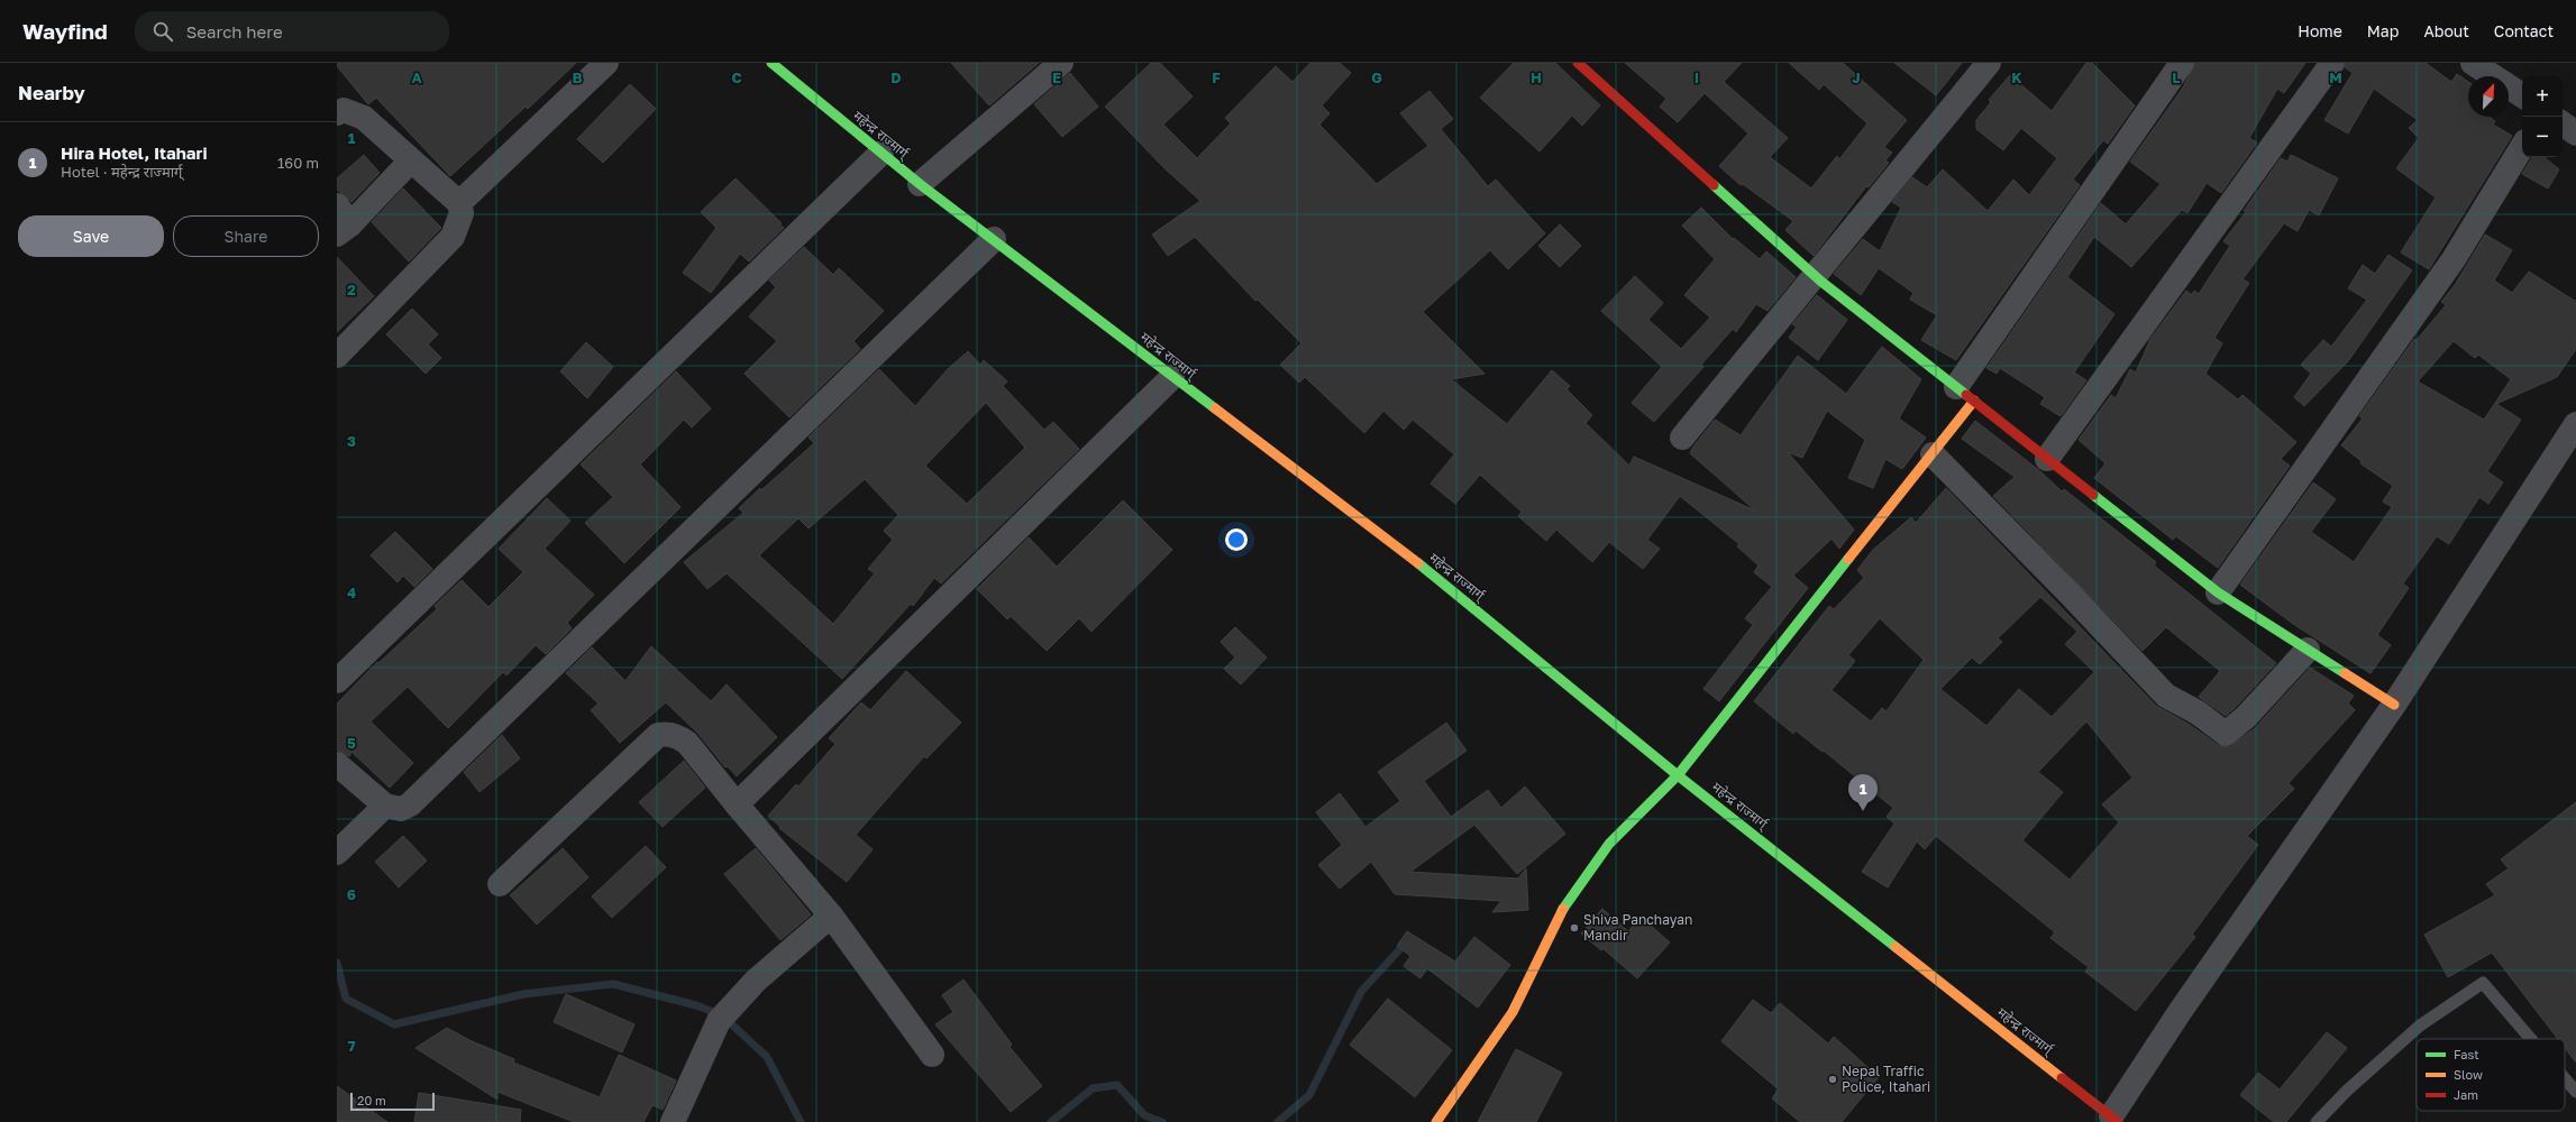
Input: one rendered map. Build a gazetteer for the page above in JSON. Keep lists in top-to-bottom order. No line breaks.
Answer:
{"streets":{"main road":["महेन्द्र राज्मार्ग्"]},"places":["Shiva Panchayan Mandir","Nepal Traffic Police, Itahari"],"legend":["Fast","Slow","Jam"],"scale_bar":"20 m","north":"top right","page":{"header":"Wayfind","search":"Search here","nav":["Home","Map","About","Contact"],"heading":"Nearby","map_buttons":["+","−"],"list":[{"mark":"1","name":"Hira Hotel, Itahari","note":"Hotel · महेन्द्र राज्मार्ग्","value":"160 m"}],"buttons":["Save","Share"],"pins":"1","scale":"20 m"},"grid":{"columns":["A","B","C","D","E","F","G","H","I","J","K","L","M"],"rows":["1","2","3","4","5","6","7"]}}
